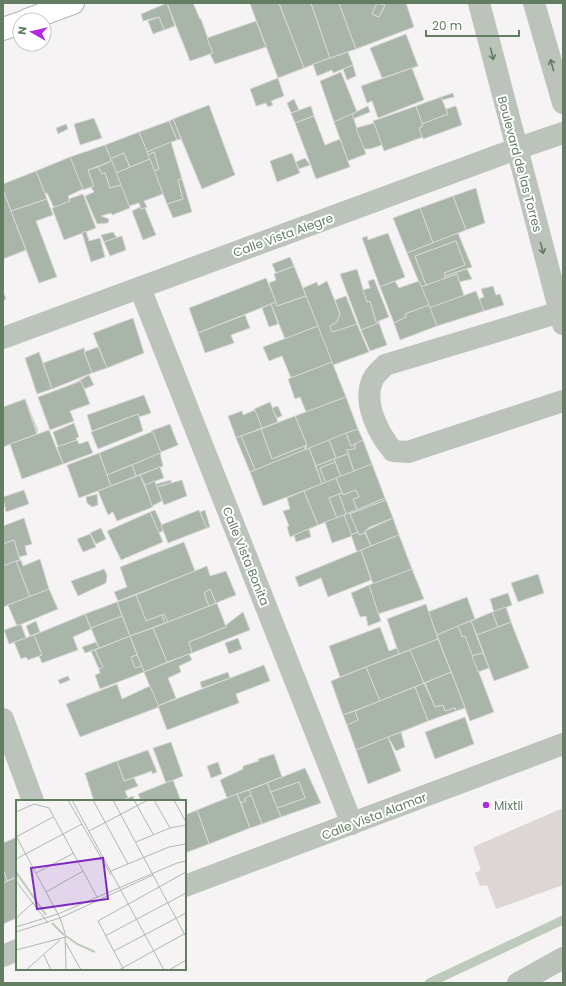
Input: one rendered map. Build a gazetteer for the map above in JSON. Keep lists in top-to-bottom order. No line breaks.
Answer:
{"streets":{"street":["Boulevard de las Torres","Calle Vista Alegre","Calle Vista Bonita","Calle Vista Alamar"]},"crossings":[["Boulevard de las Torres","Calle Vista Alegre"],["Calle Vista Alegre","Calle Vista Bonita"],["Calle Vista Bonita","Calle Vista Alamar"]],"places":["Mixtli"],"scale_bar":"20 m","north":"left"}
